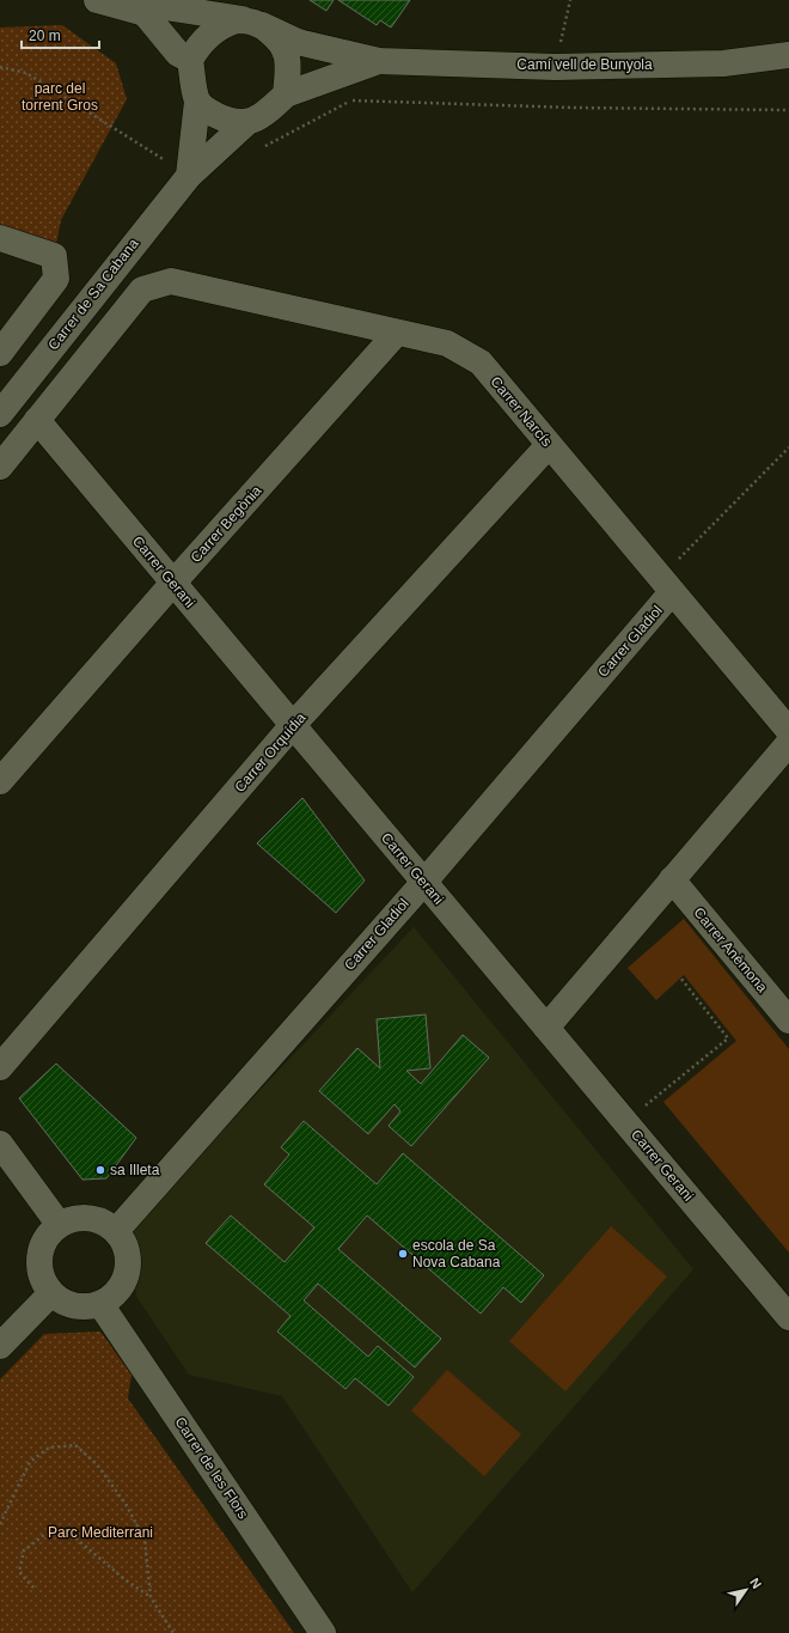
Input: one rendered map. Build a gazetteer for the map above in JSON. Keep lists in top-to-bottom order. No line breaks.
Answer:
{"streets":{"street":["Camí vell de Bunyola","Carrer de Sa Cabana","Carrer Narcís","Carrer Begònia","Carrer Gerani","Carrer Gladiol","Carrer Orquídia","Carrer Anèmona","Carrer de les Flors"]},"crossings":[["Camí vell de Bunyola","Carrer de Sa Cabana"],["Carrer Narcís","Carrer Begònia"],["Carrer Narcís","Carrer Gerani"],["Carrer Narcís","Carrer Gladiol"],["Carrer Narcís","Carrer Orquídia"],["Carrer Begònia","Carrer Gerani"],["Carrer Gerani","Carrer Gladiol"],["Carrer Gerani","Carrer Orquídia"],["Carrer Gladiol","Carrer de les Flors"]],"parks":["parc del torrent Gros","Parc Mediterrani"],"places":["sa Illeta","escola de Sa Nova Cabana"],"scale_bar":"20 m","north":"top right"}
